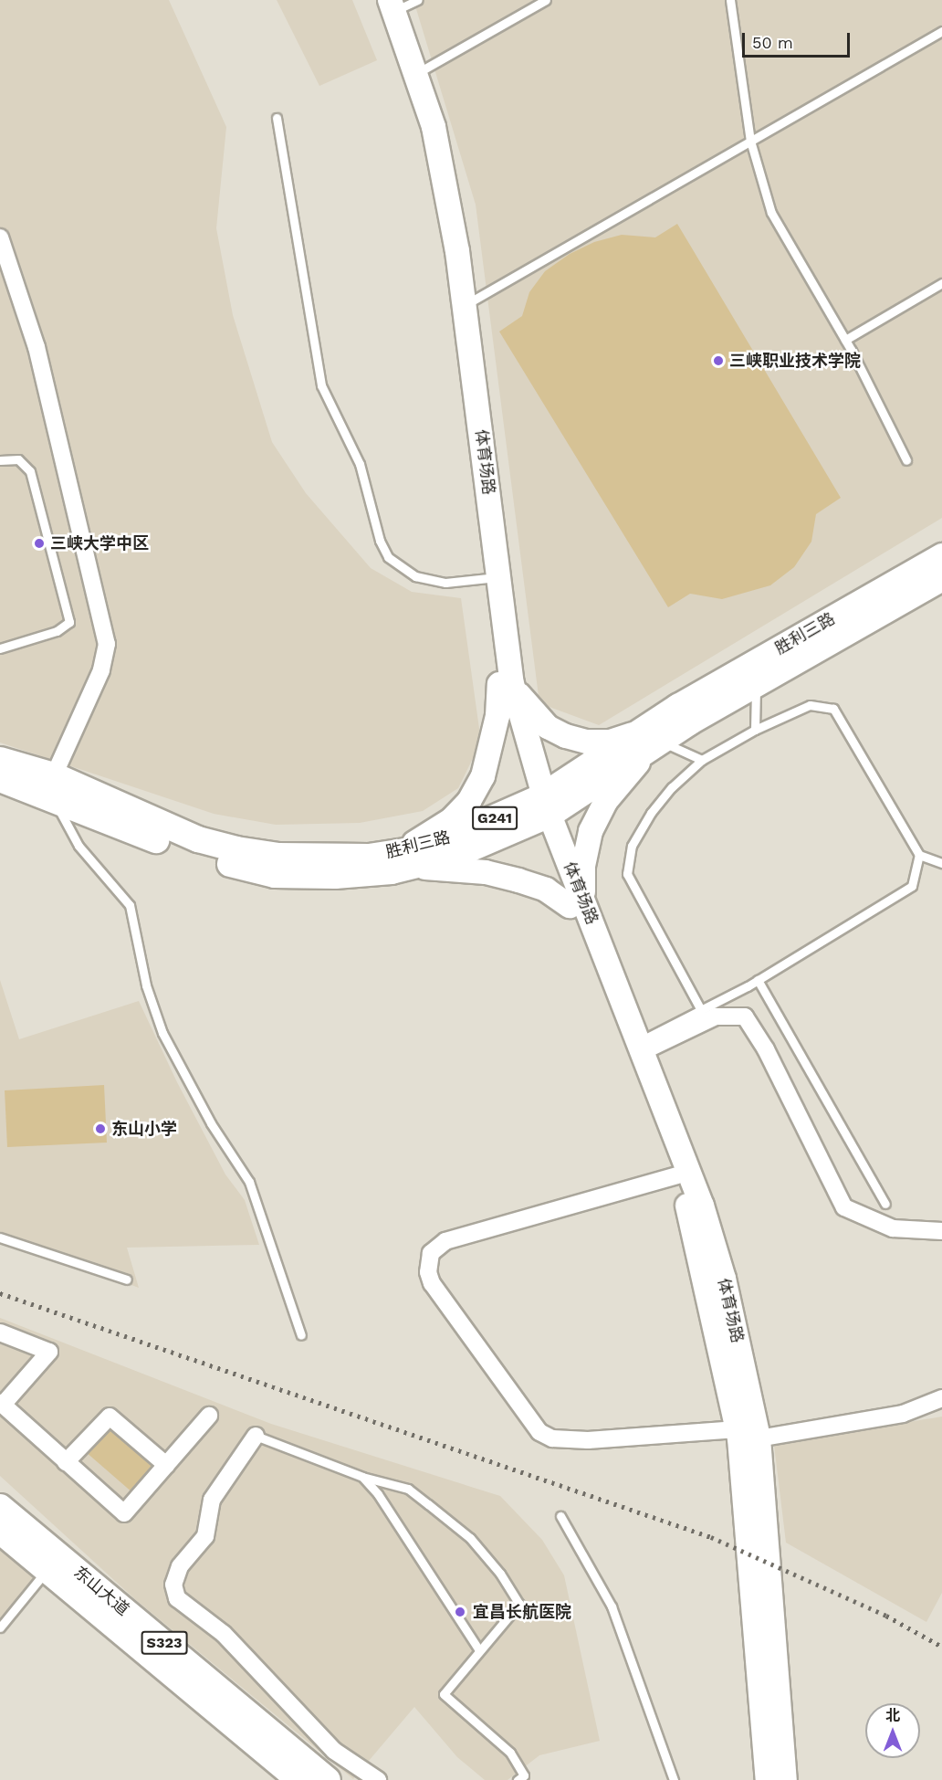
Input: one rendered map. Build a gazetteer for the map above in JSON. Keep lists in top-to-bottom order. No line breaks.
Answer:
{"streets":{"main road":["体育场路","胜利三路","G241","东山大道","S323"]},"crossings":[["体育场路","胜利三路"]],"places":["三峡职业技术学院","三峡大学中区","东山小学","宜昌长航医院"],"scale_bar":"50 m","north":"top"}
